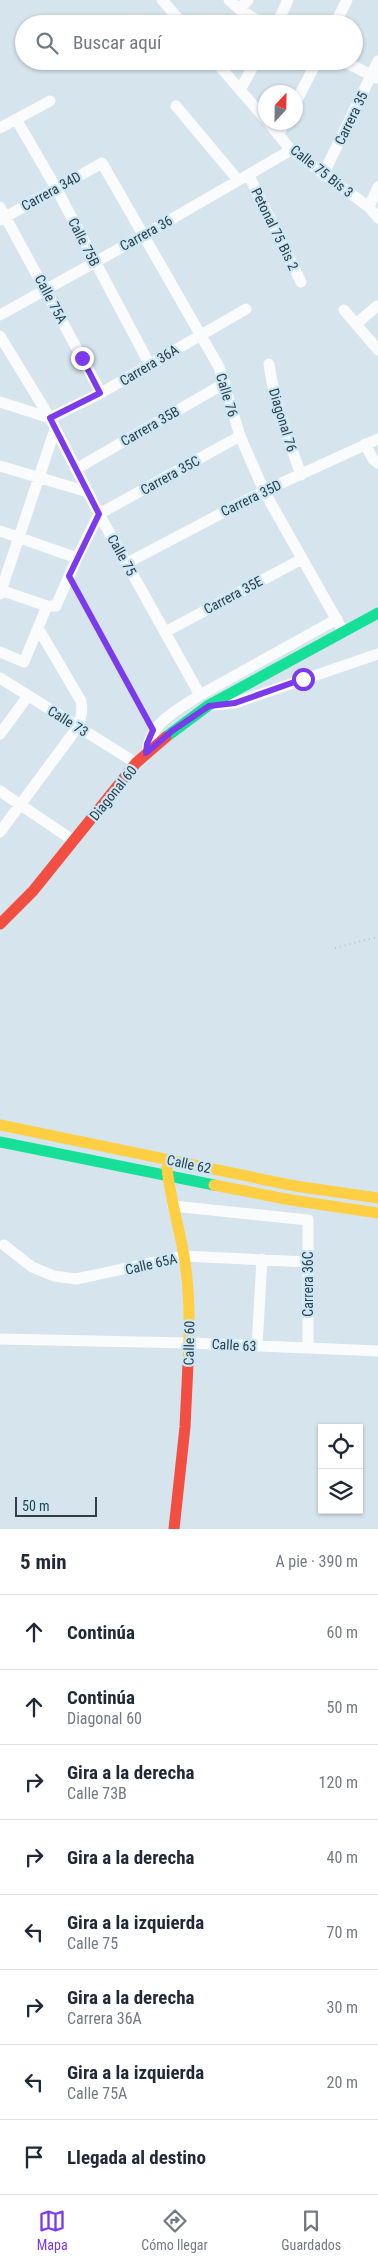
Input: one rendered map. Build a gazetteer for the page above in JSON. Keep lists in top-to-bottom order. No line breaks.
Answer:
{"streets":{"main road":["Diagonal 60","Calle 62","Calle 60"],"street":["Carrera 35","Calle 75 Bis 3","Carrera 34D","Petonal 75 Bis 2","Carrera 36","Calle 75B","Calle 75A","Carrera 36A","Calle 76","Diagonal 76","Carrera 35B","Carrera 35C","Carrera 35D","Calle 75","Carrera 35E","Calle 73","Calle 65A","Carrera 36C","Calle 63"]},"crossings":[["Carrera 35","Calle 75 Bis 3"],["Calle 75 Bis 3","Carrera 36"],["Carrera 34D","Calle 75B"],["Carrera 34D","Calle 75A"],["Carrera 34D","Calle 76"],["Petonal 75 Bis 2","Carrera 36"],["Carrera 36","Calle 75B"],["Carrera 36","Calle 75A"],["Carrera 36","Calle 76"],["Calle 75B","Carrera 36A"],["Calle 75A","Carrera 36A"],["Carrera 36A","Calle 76"],["Carrera 36A","Calle 75"],["Calle 76","Carrera 35B"],["Calle 76","Carrera 35C"],["Calle 76","Carrera 35D"],["Calle 76","Carrera 35E"],["Calle 76","Diagonal 60"],["Diagonal 76","Carrera 35D"],["Carrera 35B","Calle 75"],["Carrera 35C","Calle 75"],["Carrera 35D","Calle 75"],["Calle 75","Carrera 35E"],["Calle 73","Diagonal 60"],["Calle 62","Calle 60"],["Calle 65A","Carrera 36C"],["Calle 65A","Calle 60"],["Carrera 36C","Calle 60"],["Carrera 36C","Calle 63"],["Calle 60","Calle 63"]],"scale_bar":"50 m","north":"top","page":{"search":"Buscar aquí","scale":"50 m","heading":["5 min","A pie · 390 m"],"list":[["Continúa","60 m"],["Continúa","Diagonal 60","50 m"],["Gira a la derecha","Calle 73B","120 m"],["Gira a la derecha","40 m"],["Gira a la izquierda","Calle 75","70 m"],["Gira a la derecha","Carrera 36A","30 m"],["Gira a la izquierda","Calle 75A","20 m"],"Llegada al destino"],"nav":["Mapa","Cómo llegar","Guardados"]}}
